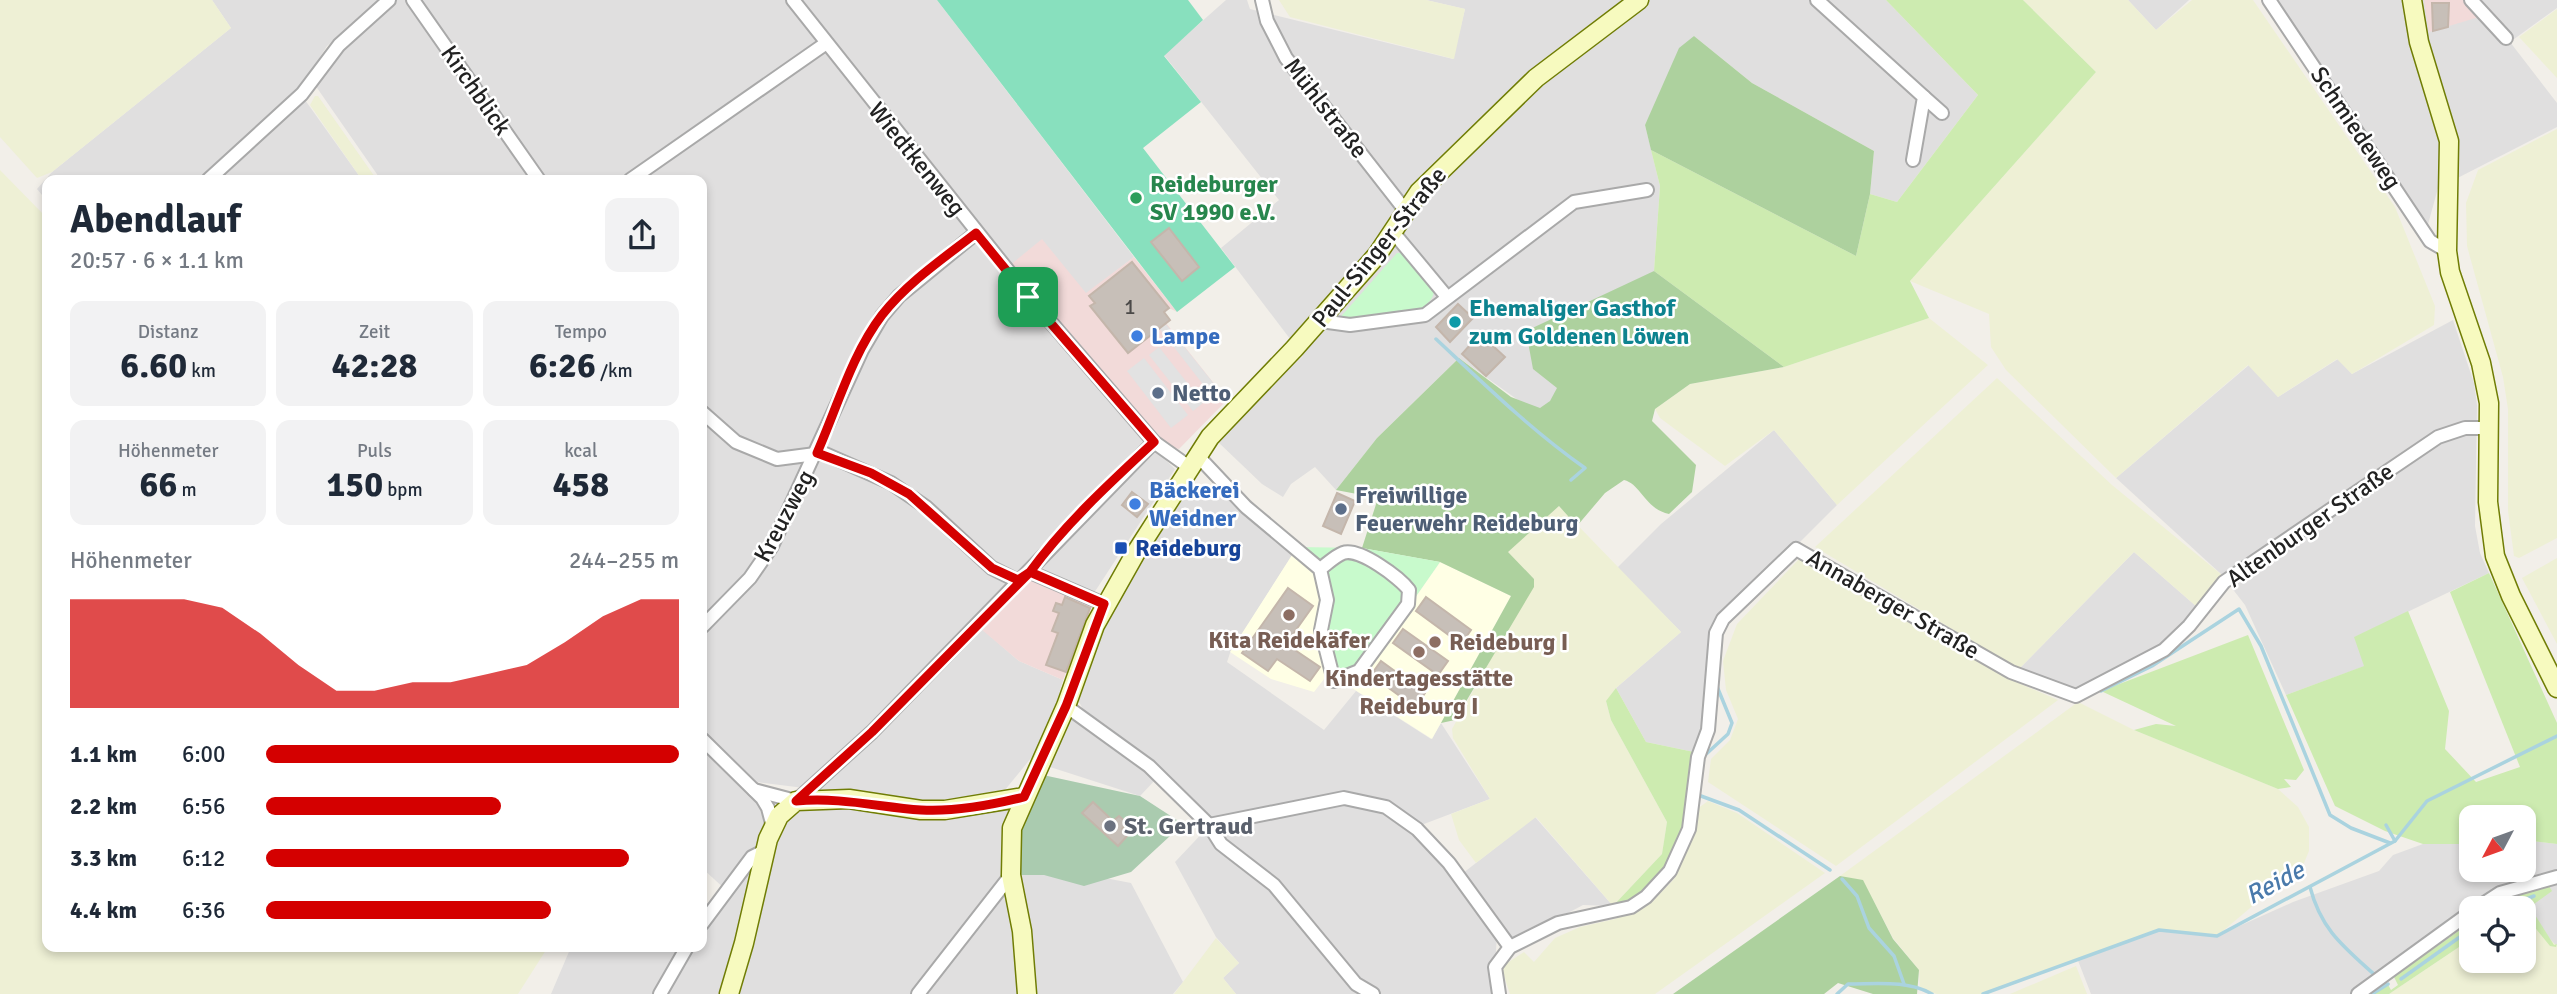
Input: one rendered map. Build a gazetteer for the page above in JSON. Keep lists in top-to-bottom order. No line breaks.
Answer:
{"streets":{"street":["Kirchblick","Mühlstraße","Schmiedeweg","Wiedtkenweg","Paul-Singer-Straße","Kreuzweg","Altenburger Straße","Annaberger Straße"]},"crossings":[["Mühlstraße","Paul-Singer-Straße"],["Wiedtkenweg","Paul-Singer-Straße"],["Wiedtkenweg","Kreuzweg"],["Altenburger Straße","Annaberger Straße"]],"water":["Reide"],"places":{"other":["Reideburger SV 1990 e.V.","Ehemaliger Gasthof zum Goldenen Löwen","Lampe","Netto","Bäckerei Weidner","Freiwillige Feuerwehr Reideburg","Kita Reidekäfer","Reideburg I","Kindertagesstätte Reideburg I","St. Gertraud"],"transit":["Reideburg"]},"house_numbers":["1"],"north":"bottom left","page":{"heading":["Abendlauf","20:57 · 6 × 1.1 km"],"stats":[["Distanz","6.60 km"],["Zeit","42:28"],["Tempo","6:26 /km"],["Höhenmeter","66 m"],["Puls","150 bpm"],["kcal","458"]],"chart":["Höhenmeter","244–255 m"],"list":[{"name":"1.1 km","note":"6:00"},{"name":"2.2 km","note":"6:56"},{"name":"3.3 km","note":"6:12"},{"name":"4.4 km","note":"6:36"}]}}
